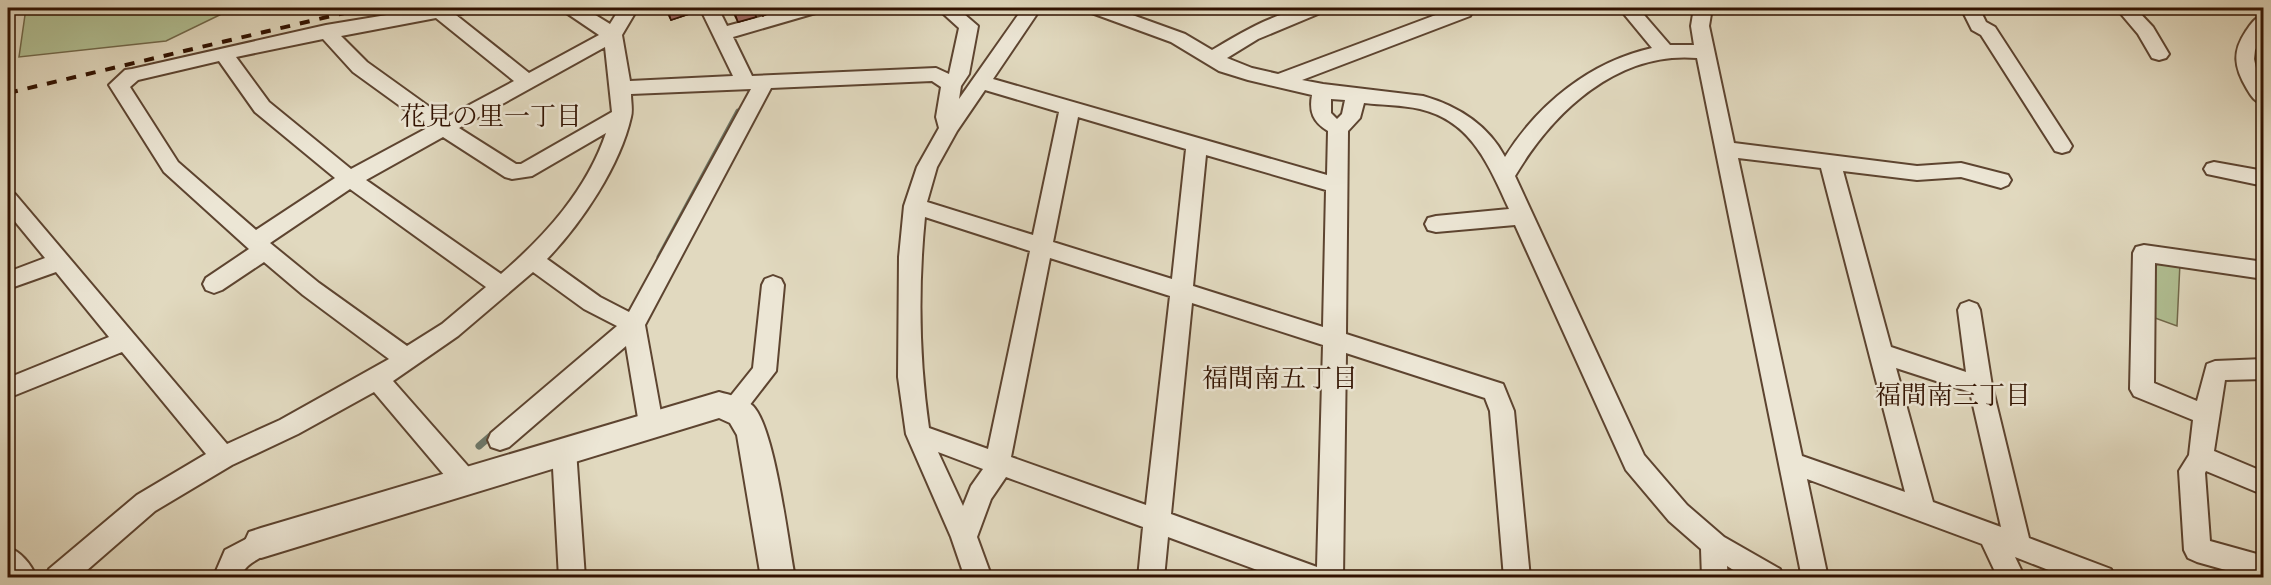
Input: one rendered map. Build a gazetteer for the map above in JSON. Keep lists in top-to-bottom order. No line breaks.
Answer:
{"districts":["花見の里一丁目","福間南五丁目","福間南三丁目"]}
